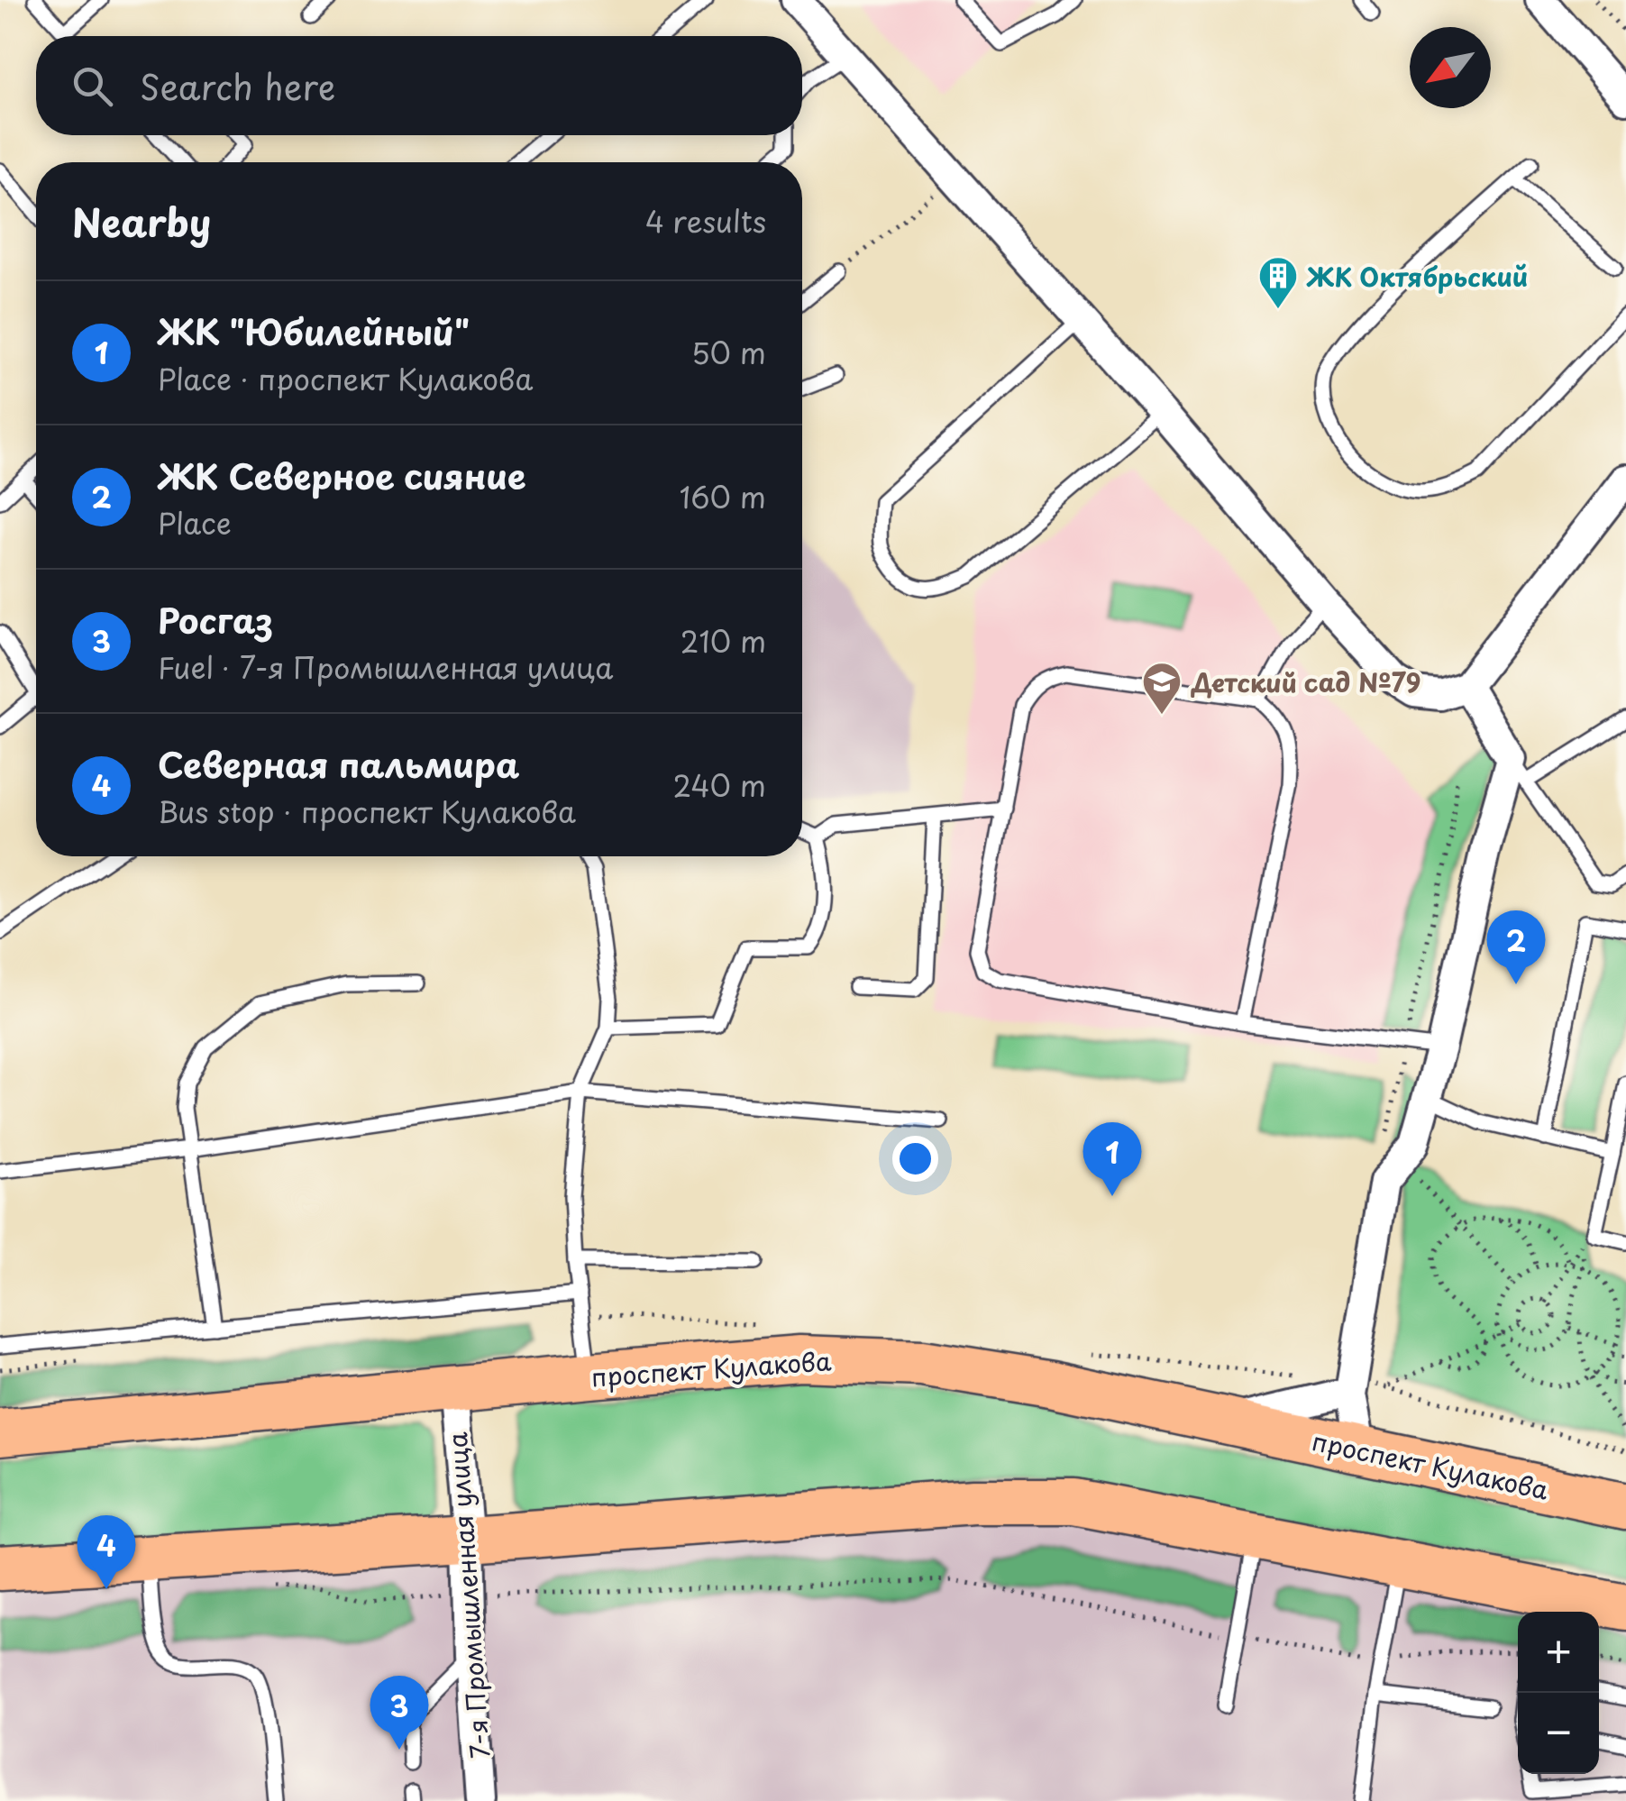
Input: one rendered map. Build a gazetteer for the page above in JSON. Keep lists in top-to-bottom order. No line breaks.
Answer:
{"streets":{"main road":["проспект Кулакова"],"street":["7-я Промышленная улица"]},"crossings":[["проспект Кулакова","7-я Промышленная улица"]],"places":{"building":["ЖК Октябрьский"],"school or university":["Детский сад №79"]},"north":"bottom left","page":{"search":"Search here","heading":["Nearby","4 results"],"list":[{"mark":"1","name":"ЖК \"Юбилейный\"","note":"Place · проспект Кулакова","value":"50 m"},{"mark":"2","name":"ЖК Северное сияние","note":"Place","value":"160 m"},{"mark":"3","name":"Росгаз","note":"Fuel · 7-я Промышленная улица","value":"210 m"},{"mark":"4","name":"Северная пальмира","note":"Bus stop · проспект Кулакова","value":"240 m"}],"pins":["2","1","4","3"],"map_buttons":["+","−"]}}
